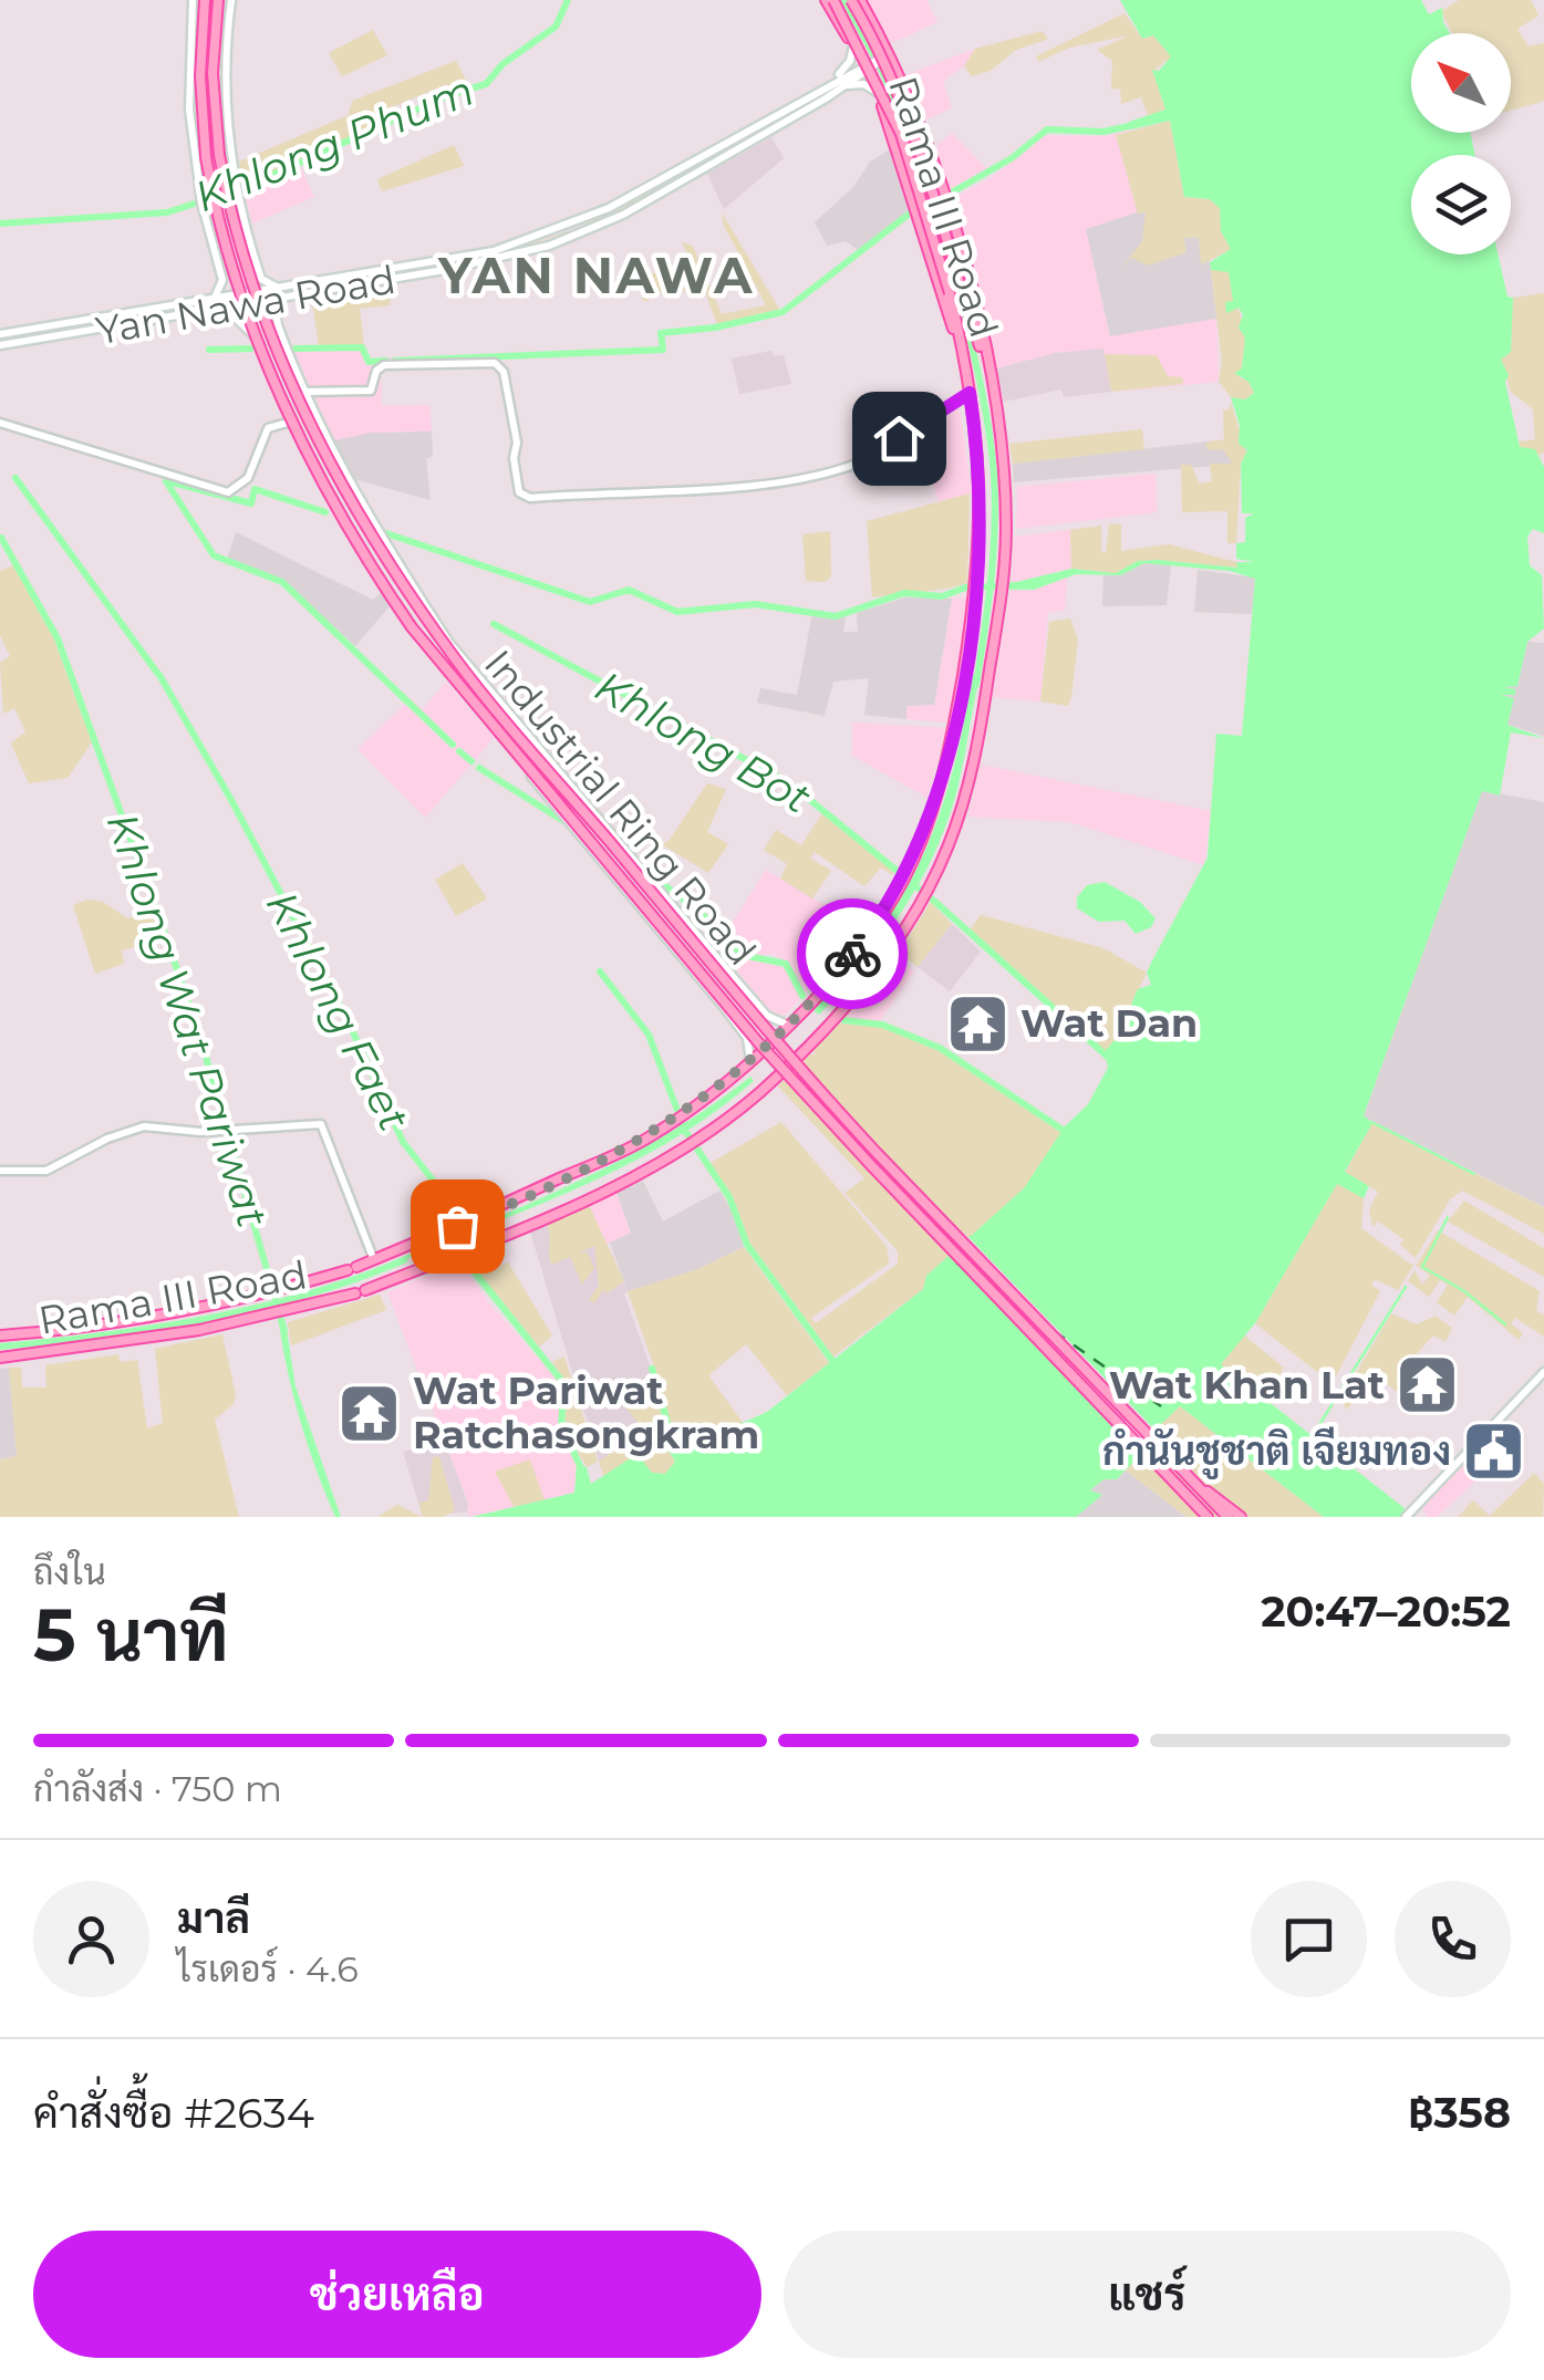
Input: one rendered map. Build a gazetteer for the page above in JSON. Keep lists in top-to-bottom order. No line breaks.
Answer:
{"streets":{"main road":["Rama III Road","Yan Nawa Road","Industrial Ring Road"]},"crossings":[["Rama III Road","Yan Nawa Road"],["Rama III Road","Industrial Ring Road"],["Yan Nawa Road","Industrial Ring Road"]],"districts":["YAN NAWA"],"water":["Khlong Phum","Khlong Bot","Khlong Faet","Khlong Wat Pariwat"],"places":{"temple":["Wat Dan","Wat Khan Lat","Wat Pariwat Ratchasongkram"],"public building":["กำนันชูชาติ เจียมทอง"]},"north":"top left","page":{"heading":["5 นาที","ถึงใน","20:47–20:52"],"panel":["มาลี","ไรเดอร์ · 4.6","คำสั่งซื้อ #2634","฿358"],"bar":"กำลังส่ง · 750 m","buttons":["ช่วยเหลือ","แชร์"]}}
